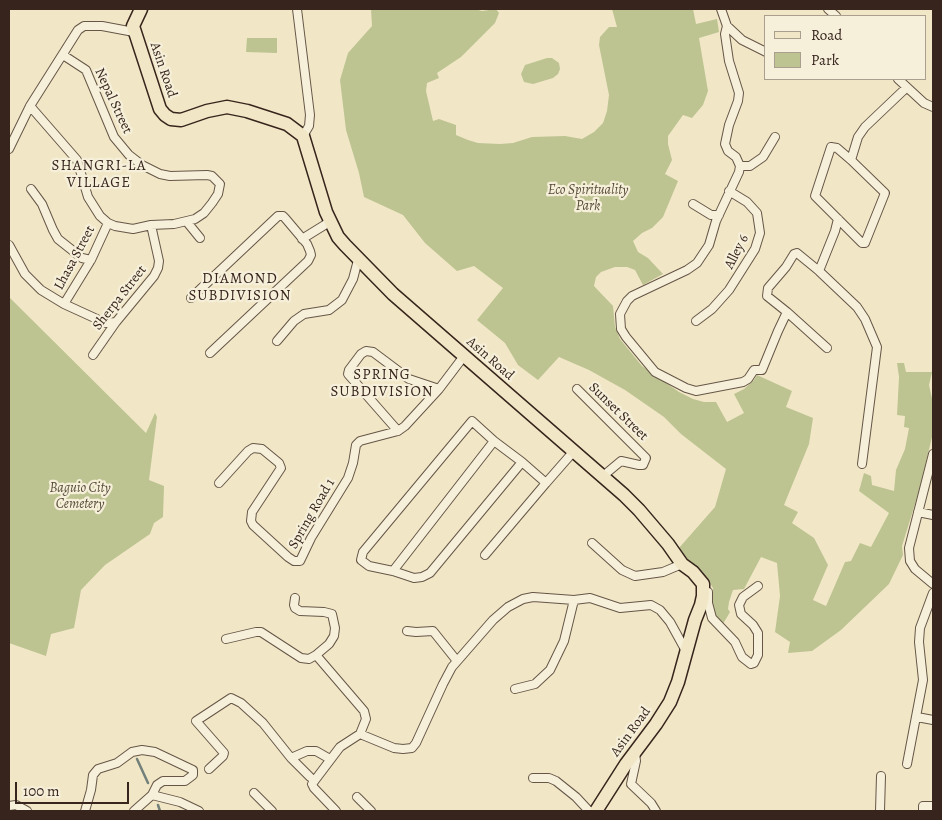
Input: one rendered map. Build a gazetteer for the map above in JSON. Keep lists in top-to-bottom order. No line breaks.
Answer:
{"streets":{"main road":["Asin Road"],"street":["Nepal Street","Alley 6","Lhasa Street","Sherpa Street","Sunset Street","Spring Road 1"]},"crossings":[["Asin Road","Sunset Street"],["Asin Road","Spring Road 1"]],"districts":["SHANGRI-LA VILLAGE","DIAMOND SUBDIVISION","SPRING SUBDIVISION"],"parks":["Eco Spirituality Park","Baguio City Cemetery"],"legend":["Road","Park"],"scale_bar":"100 m"}
